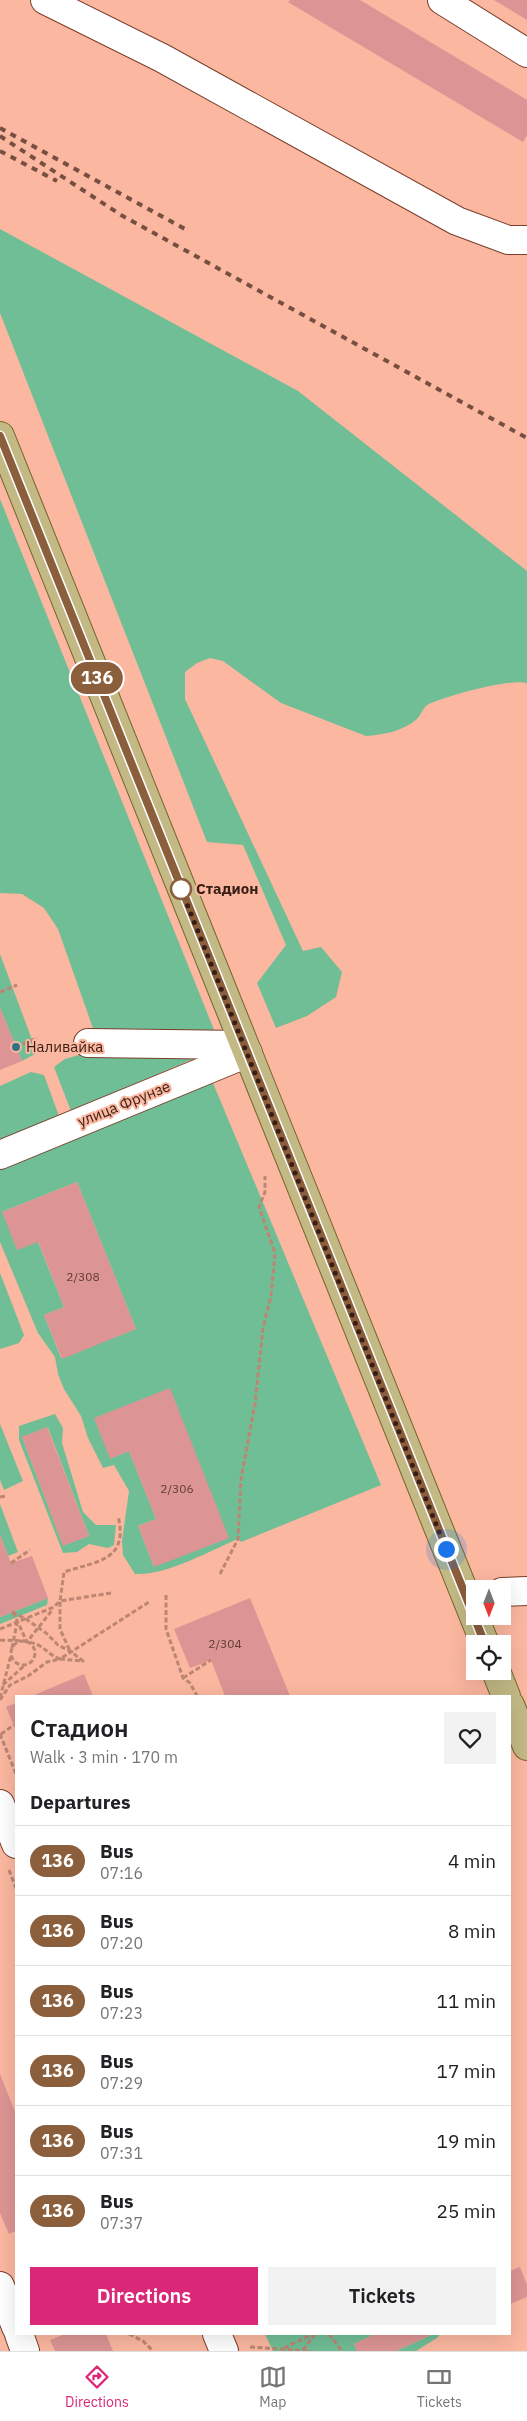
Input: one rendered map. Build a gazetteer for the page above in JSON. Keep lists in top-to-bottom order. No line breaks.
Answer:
{"streets":{"street":["улица Фрунзе"]},"places":["Стадион","Наливайка"],"lines":["bus line 136"],"house_numbers":["2/308","2/306","2/304"],"north":"bottom","page":{"on_map":"136","heading":[["Стадион","Walk · 3 min · 170 m"],"Departures"],"list":[{"mark":"136","name":"Bus","note":"07:16","value":"4 min"},{"mark":"136","name":"Bus","note":"07:20","value":"8 min"},{"mark":"136","name":"Bus","note":"07:23","value":"11 min"},{"mark":"136","name":"Bus","note":"07:29","value":"17 min"},{"mark":"136","name":"Bus","note":"07:31","value":"19 min"},{"mark":"136","name":"Bus","note":"07:37","value":"25 min"}],"buttons":["Directions","Tickets"],"tabs":["Directions","Map","Tickets"]}}
